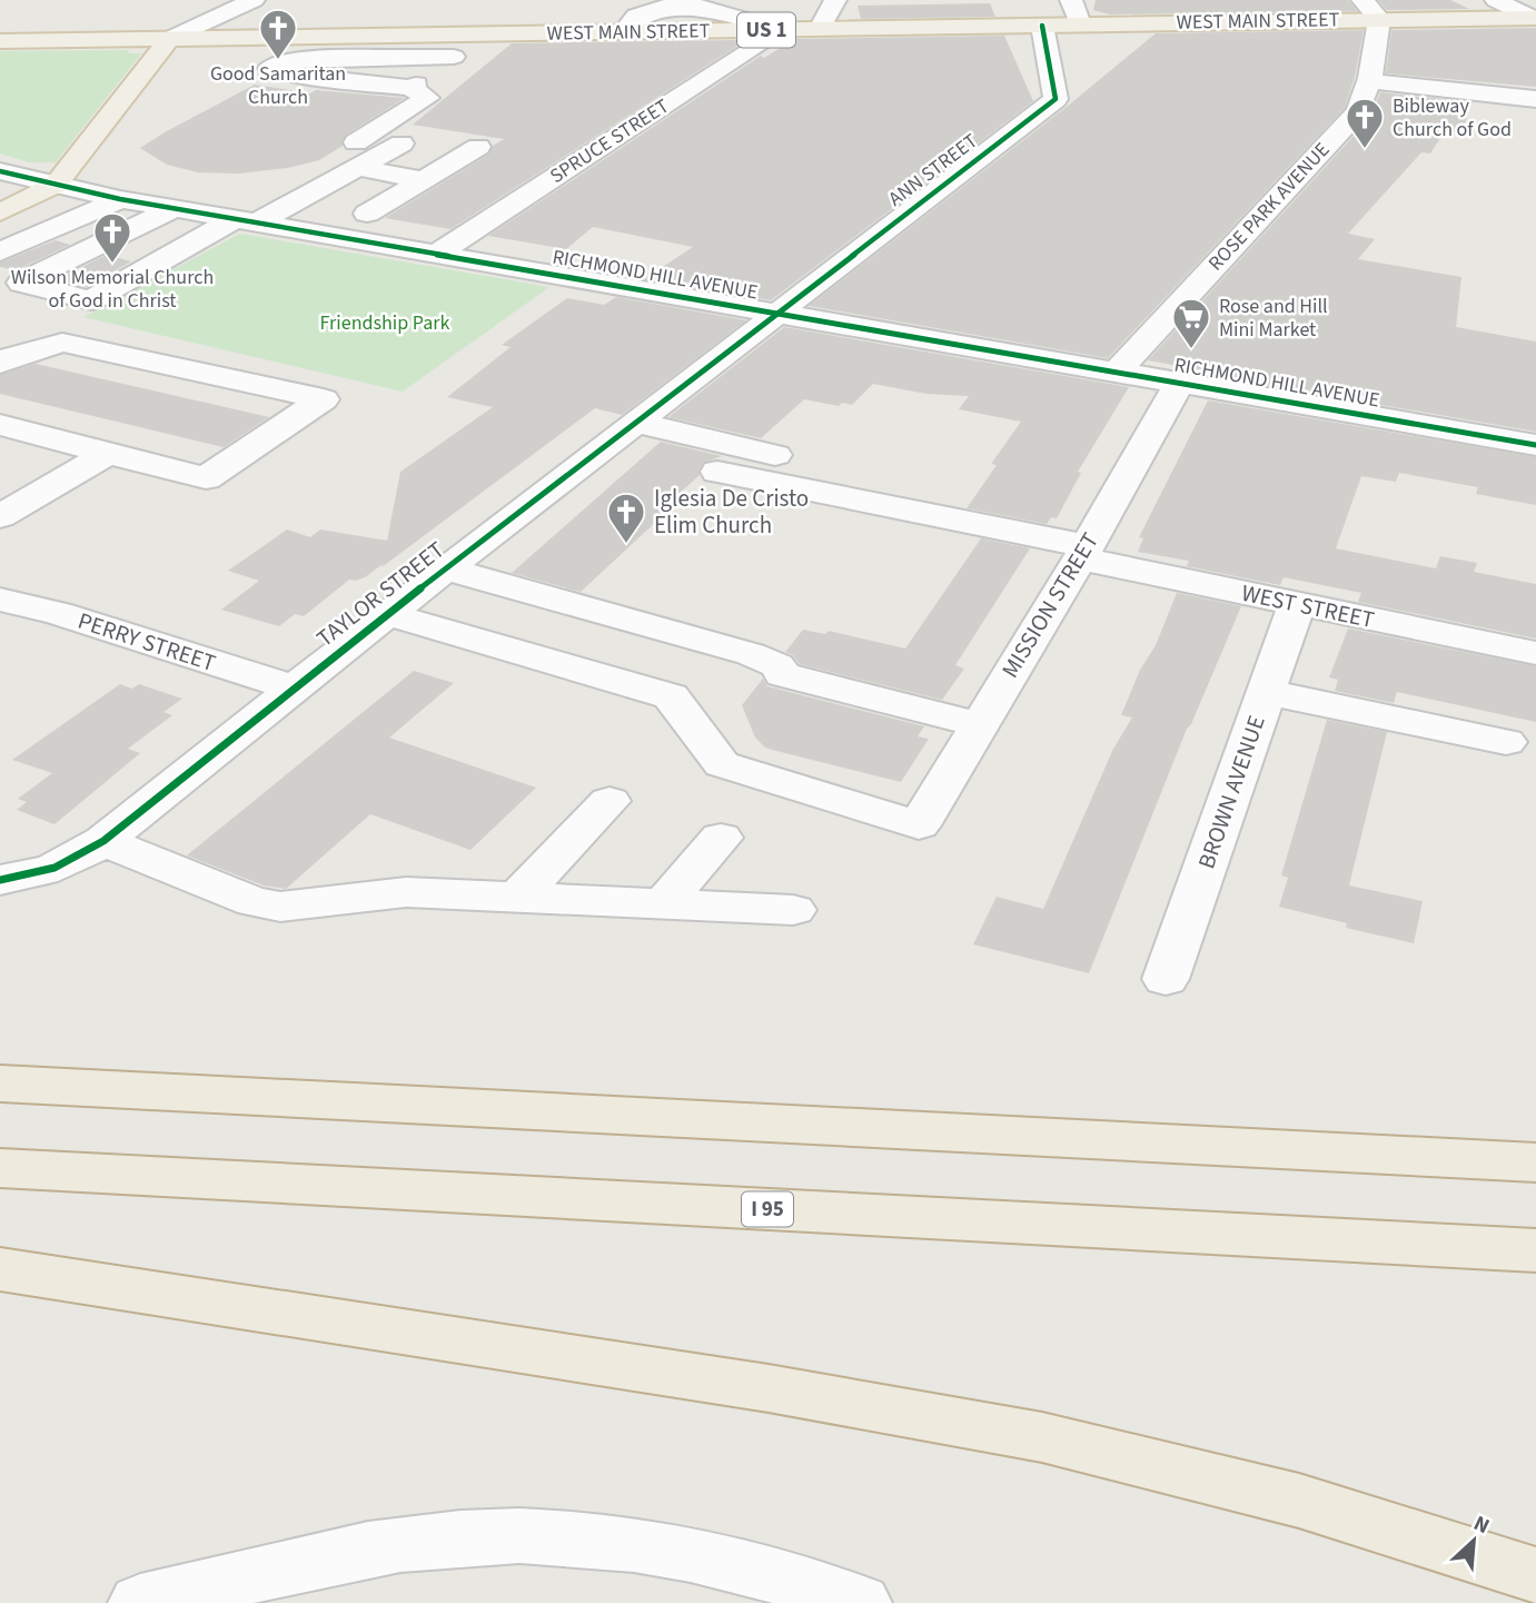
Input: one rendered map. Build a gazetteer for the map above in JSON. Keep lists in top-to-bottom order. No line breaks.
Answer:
{"streets":{"highway":["I 95"],"main road":["WEST MAIN STREET","US 1"],"street":["SPRUCE STREET","ANN STREET","ROSE PARK AVENUE","RICHMOND HILL AVENUE","TAYLOR STREET","MISSION STREET","WEST STREET","PERRY STREET","BROWN AVENUE"]},"crossings":[["WEST MAIN STREET","SPRUCE STREET"],["WEST MAIN STREET","ANN STREET"],["WEST MAIN STREET","ROSE PARK AVENUE"],["SPRUCE STREET","RICHMOND HILL AVENUE"],["ANN STREET","RICHMOND HILL AVENUE"],["ANN STREET","TAYLOR STREET"],["ROSE PARK AVENUE","RICHMOND HILL AVENUE"],["RICHMOND HILL AVENUE","TAYLOR STREET"],["RICHMOND HILL AVENUE","MISSION STREET"],["TAYLOR STREET","MISSION STREET"],["TAYLOR STREET","PERRY STREET"],["MISSION STREET","WEST STREET"],["WEST STREET","BROWN AVENUE"]],"parks":["Friendship Park"],"places":{"church":["Good Samaritan Church","Bibleway Church of God","Wilson Memorial Church of God in Christ","Iglesia De Cristo Elim Church"],"supermarket":["Rose and Hill Mini Market"]},"north":"top right"}
